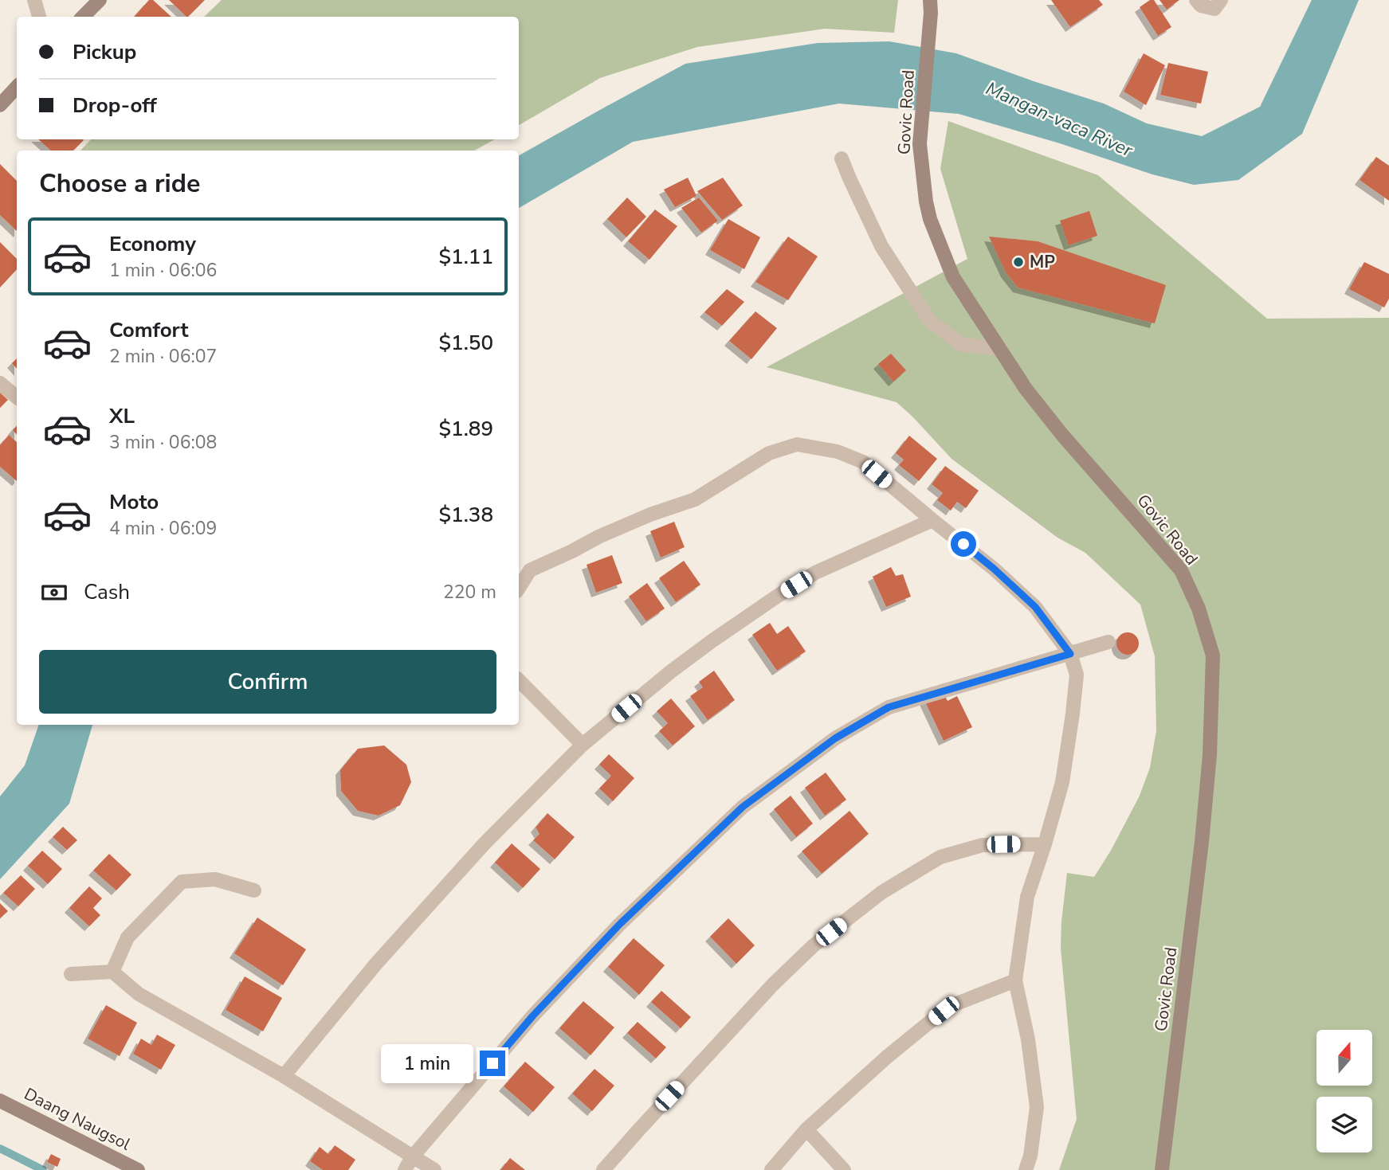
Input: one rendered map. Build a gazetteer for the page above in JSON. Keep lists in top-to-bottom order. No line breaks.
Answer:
{"streets":{"main road":["Govic Road","Daang Naugsol"]},"water":["Mangan-vaca River"],"places":["MP"],"north":"top","page":{"banner":["Pickup","Drop-off"],"heading":"Choose a ride","list":[{"name":"Economy","note":"1 min · 06:06","value":"$1.11"},{"name":"Comfort","note":"2 min · 06:07","value":"$1.50"},{"name":"XL","note":"3 min · 06:08","value":"$1.89"},{"name":"Moto","note":"4 min · 06:09","value":"$1.38"}],"pay":["Cash","220 m"],"buttons":"Confirm","bubble":"1 min"}}
